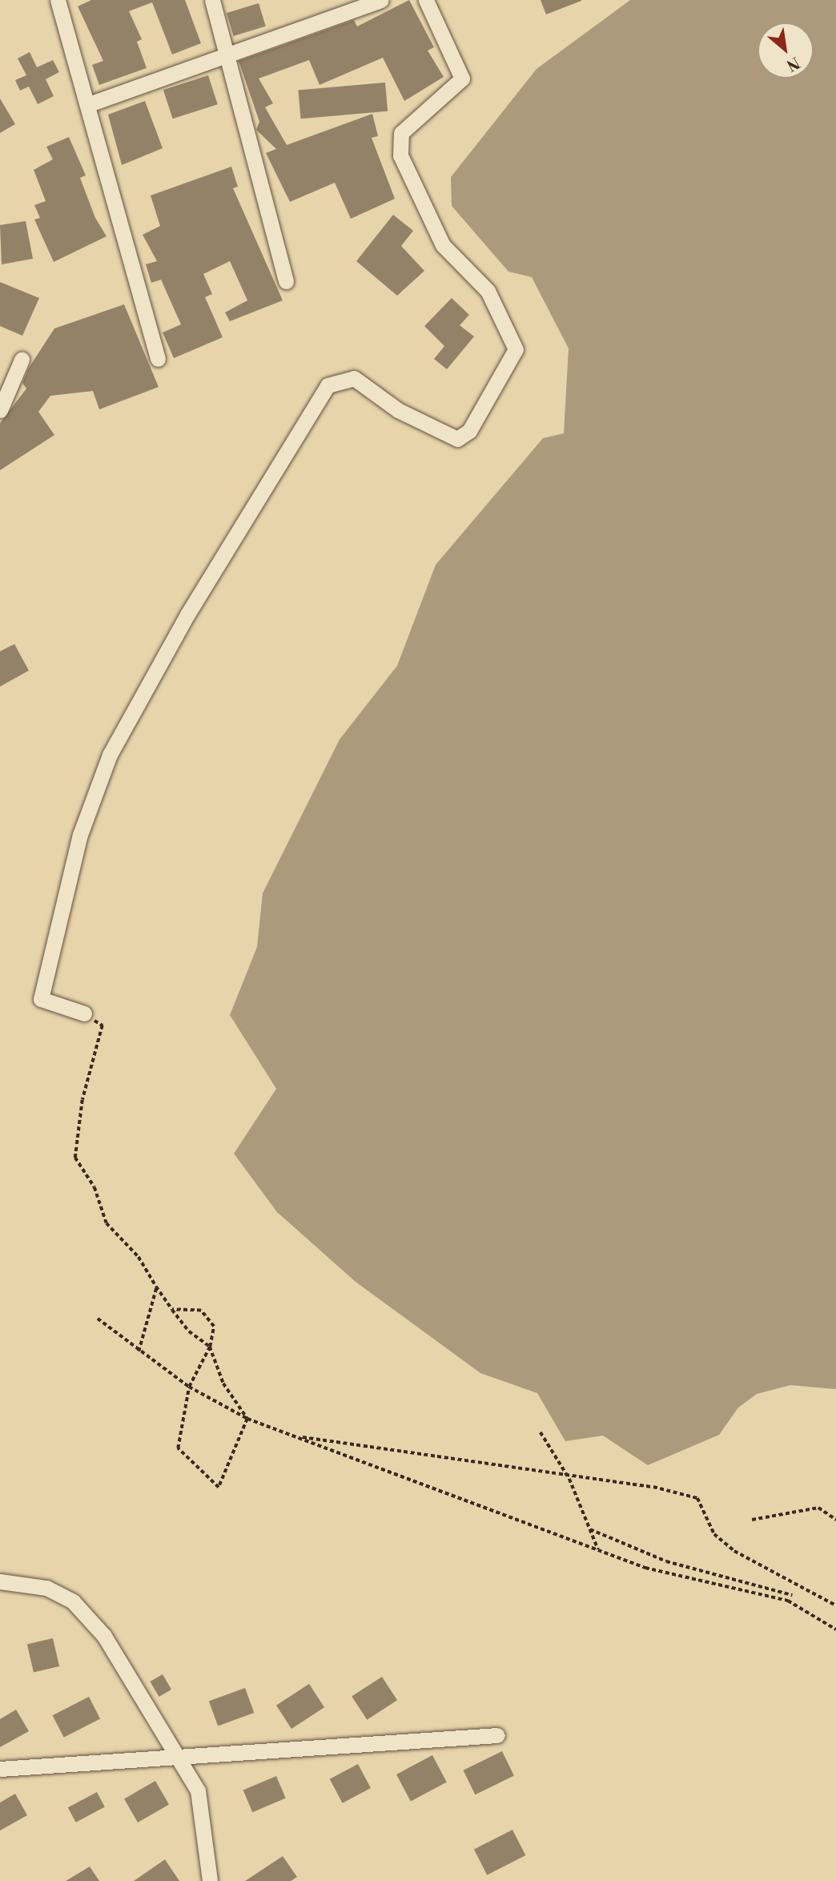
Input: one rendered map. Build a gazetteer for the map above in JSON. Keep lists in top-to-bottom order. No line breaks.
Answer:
{"north":"bottom right"}
